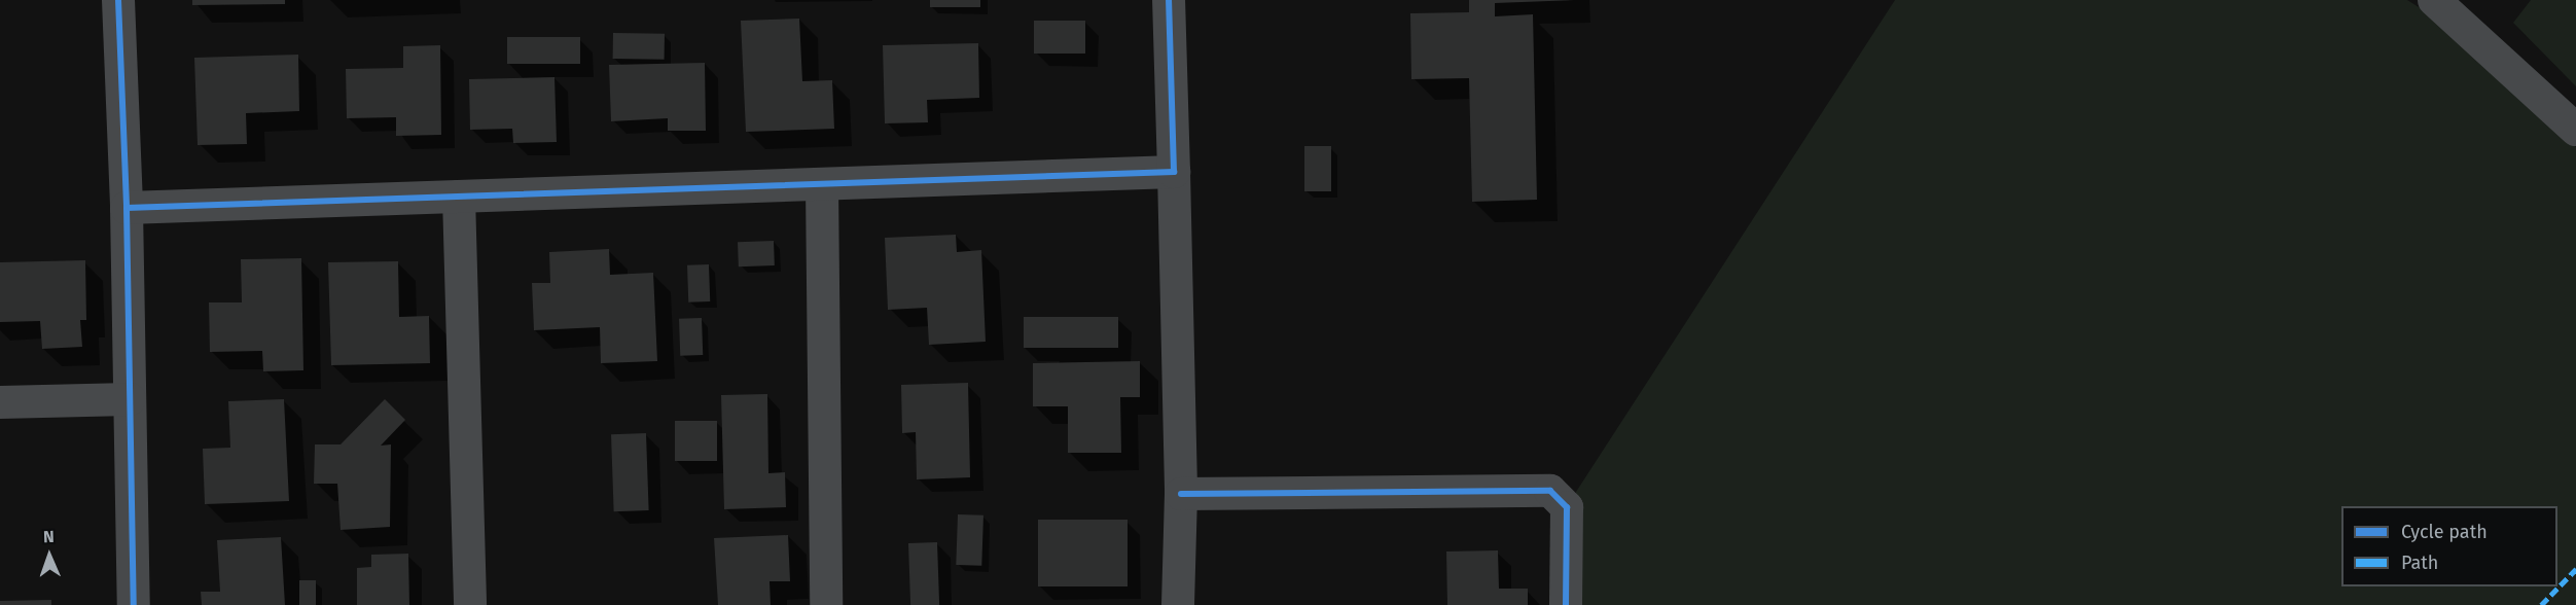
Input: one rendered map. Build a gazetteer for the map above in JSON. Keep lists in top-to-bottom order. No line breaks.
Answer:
{"legend":["Cycle path","Path"],"north":"top"}
